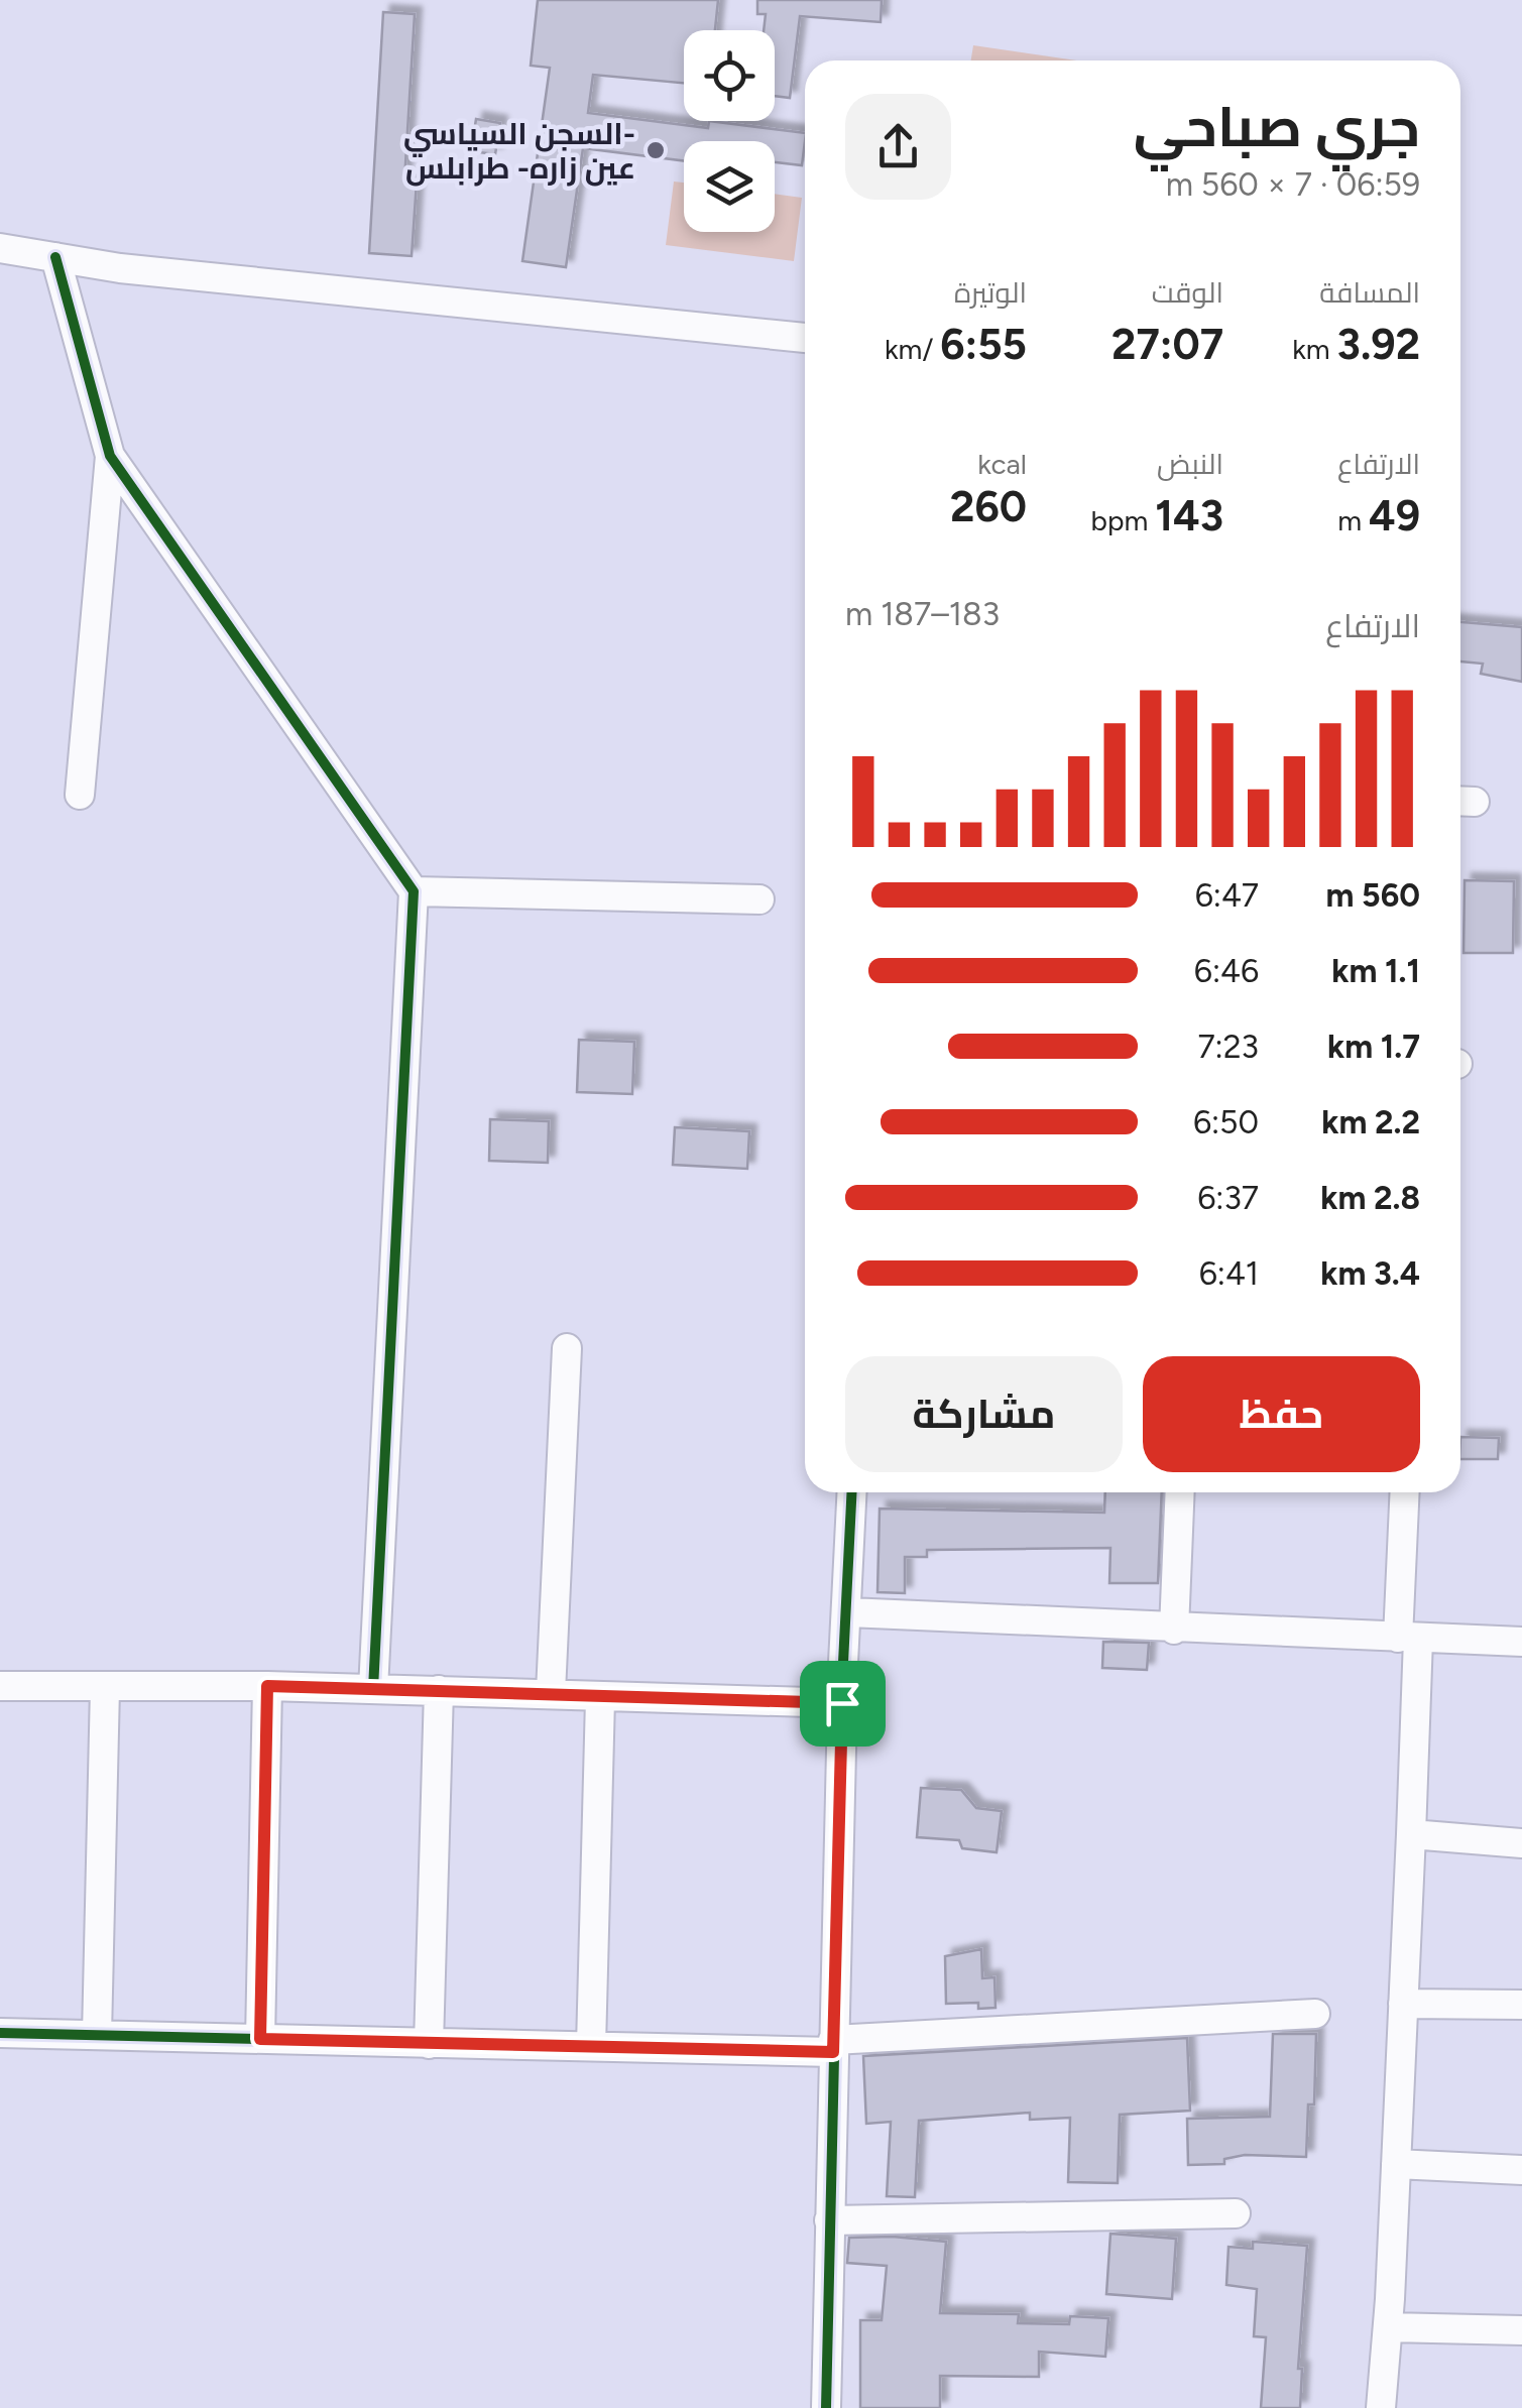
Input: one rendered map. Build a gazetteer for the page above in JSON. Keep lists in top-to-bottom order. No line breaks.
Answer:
{"places":["السجن السياسي- عين زاره- طرابلس"],"page":{"heading":["جري صباحي","06:59 · 7 × 560 m"],"stats":[["المسافة","3.92 km"],["الوقت","27:07"],["الوتيرة","6:55 /km"],["الارتفاع","49 m"],["النبض","143 bpm"],["kcal","260"]],"chart":["الارتفاع","183–187 m"],"list":[{"name":"560 m","note":"6:47"},{"name":"1.1 km","note":"6:46"},{"name":"1.7 km","note":"7:23"},{"name":"2.2 km","note":"6:50"},{"name":"2.8 km","note":"6:37"},{"name":"3.4 km","note":"6:41"}],"buttons":["حفظ","مشاركة"]}}
